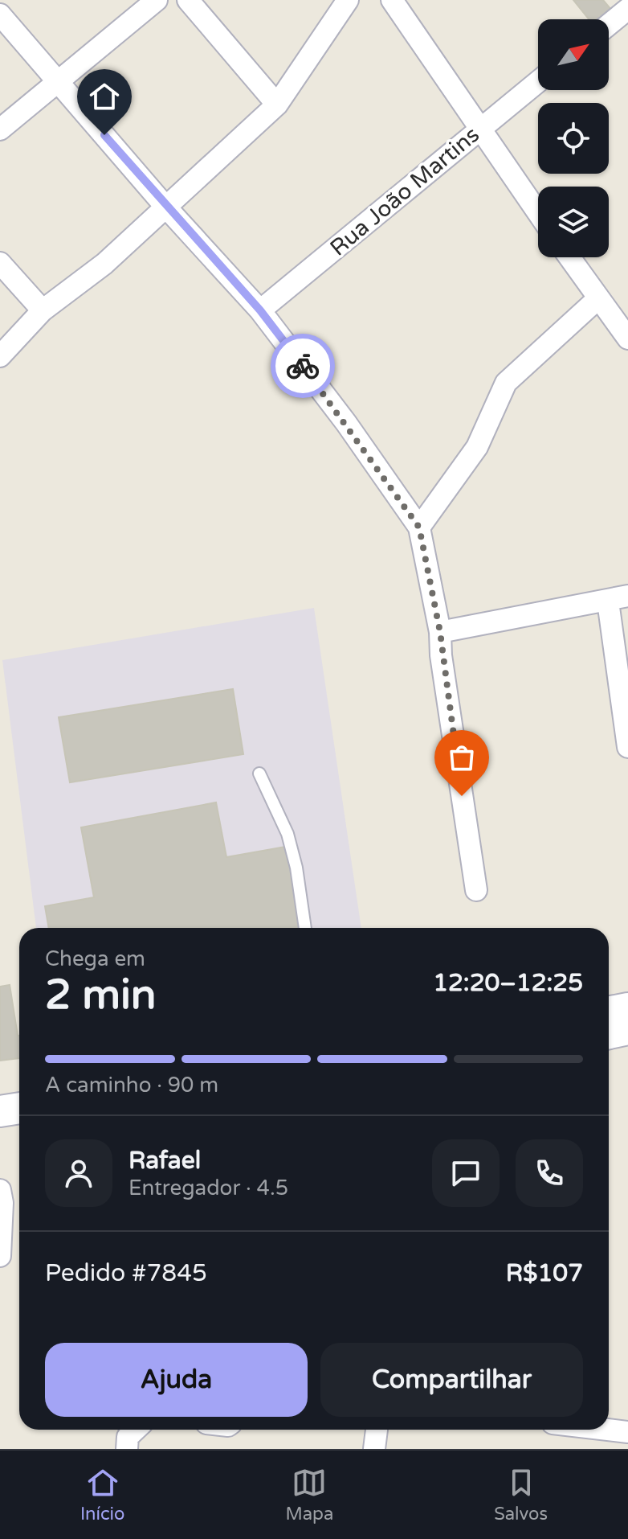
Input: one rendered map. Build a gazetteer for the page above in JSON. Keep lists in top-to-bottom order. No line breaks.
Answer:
{"streets":{"street":["Rua João Martins"]},"north":"top right","page":{"heading":["2 min","Chega em","12:20–12:25"],"panel":["Rafael","Entregador · 4.5","Pedido #7845","R$107"],"bar":"A caminho · 90 m","buttons":["Ajuda","Compartilhar"],"tabs":["Início","Mapa","Salvos"]}}
